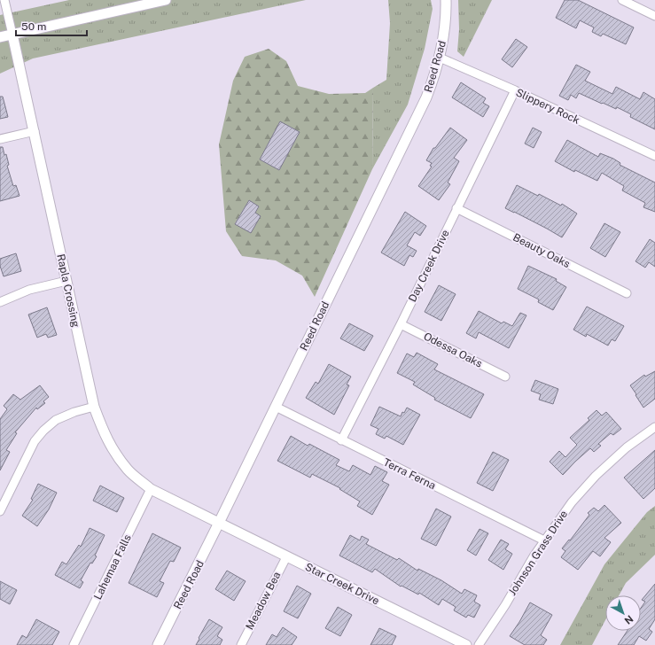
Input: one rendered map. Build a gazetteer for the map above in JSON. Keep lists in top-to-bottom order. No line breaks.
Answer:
{"streets":{"street":["Reed Road","Slippery Rock","Beauty Oaks","Day Creek Drive","Rapla Crossing","Odessa Oaks","Terra Ferna","Johnson Grass Drive","Lahemaa Falls","Star Creek Drive","Meadow Bea"]},"crossings":[["Reed Road","Slippery Rock"],["Reed Road","Rapla Crossing"],["Reed Road","Terra Ferna"],["Reed Road","Star Creek Drive"],["Slippery Rock","Day Creek Drive"],["Beauty Oaks","Day Creek Drive"],["Day Creek Drive","Odessa Oaks"],["Day Creek Drive","Terra Ferna"],["Rapla Crossing","Lahemaa Falls"],["Rapla Crossing","Star Creek Drive"],["Terra Ferna","Johnson Grass Drive"],["Star Creek Drive","Meadow Bea"]],"scale_bar":"50 m","north":"bottom right"}
